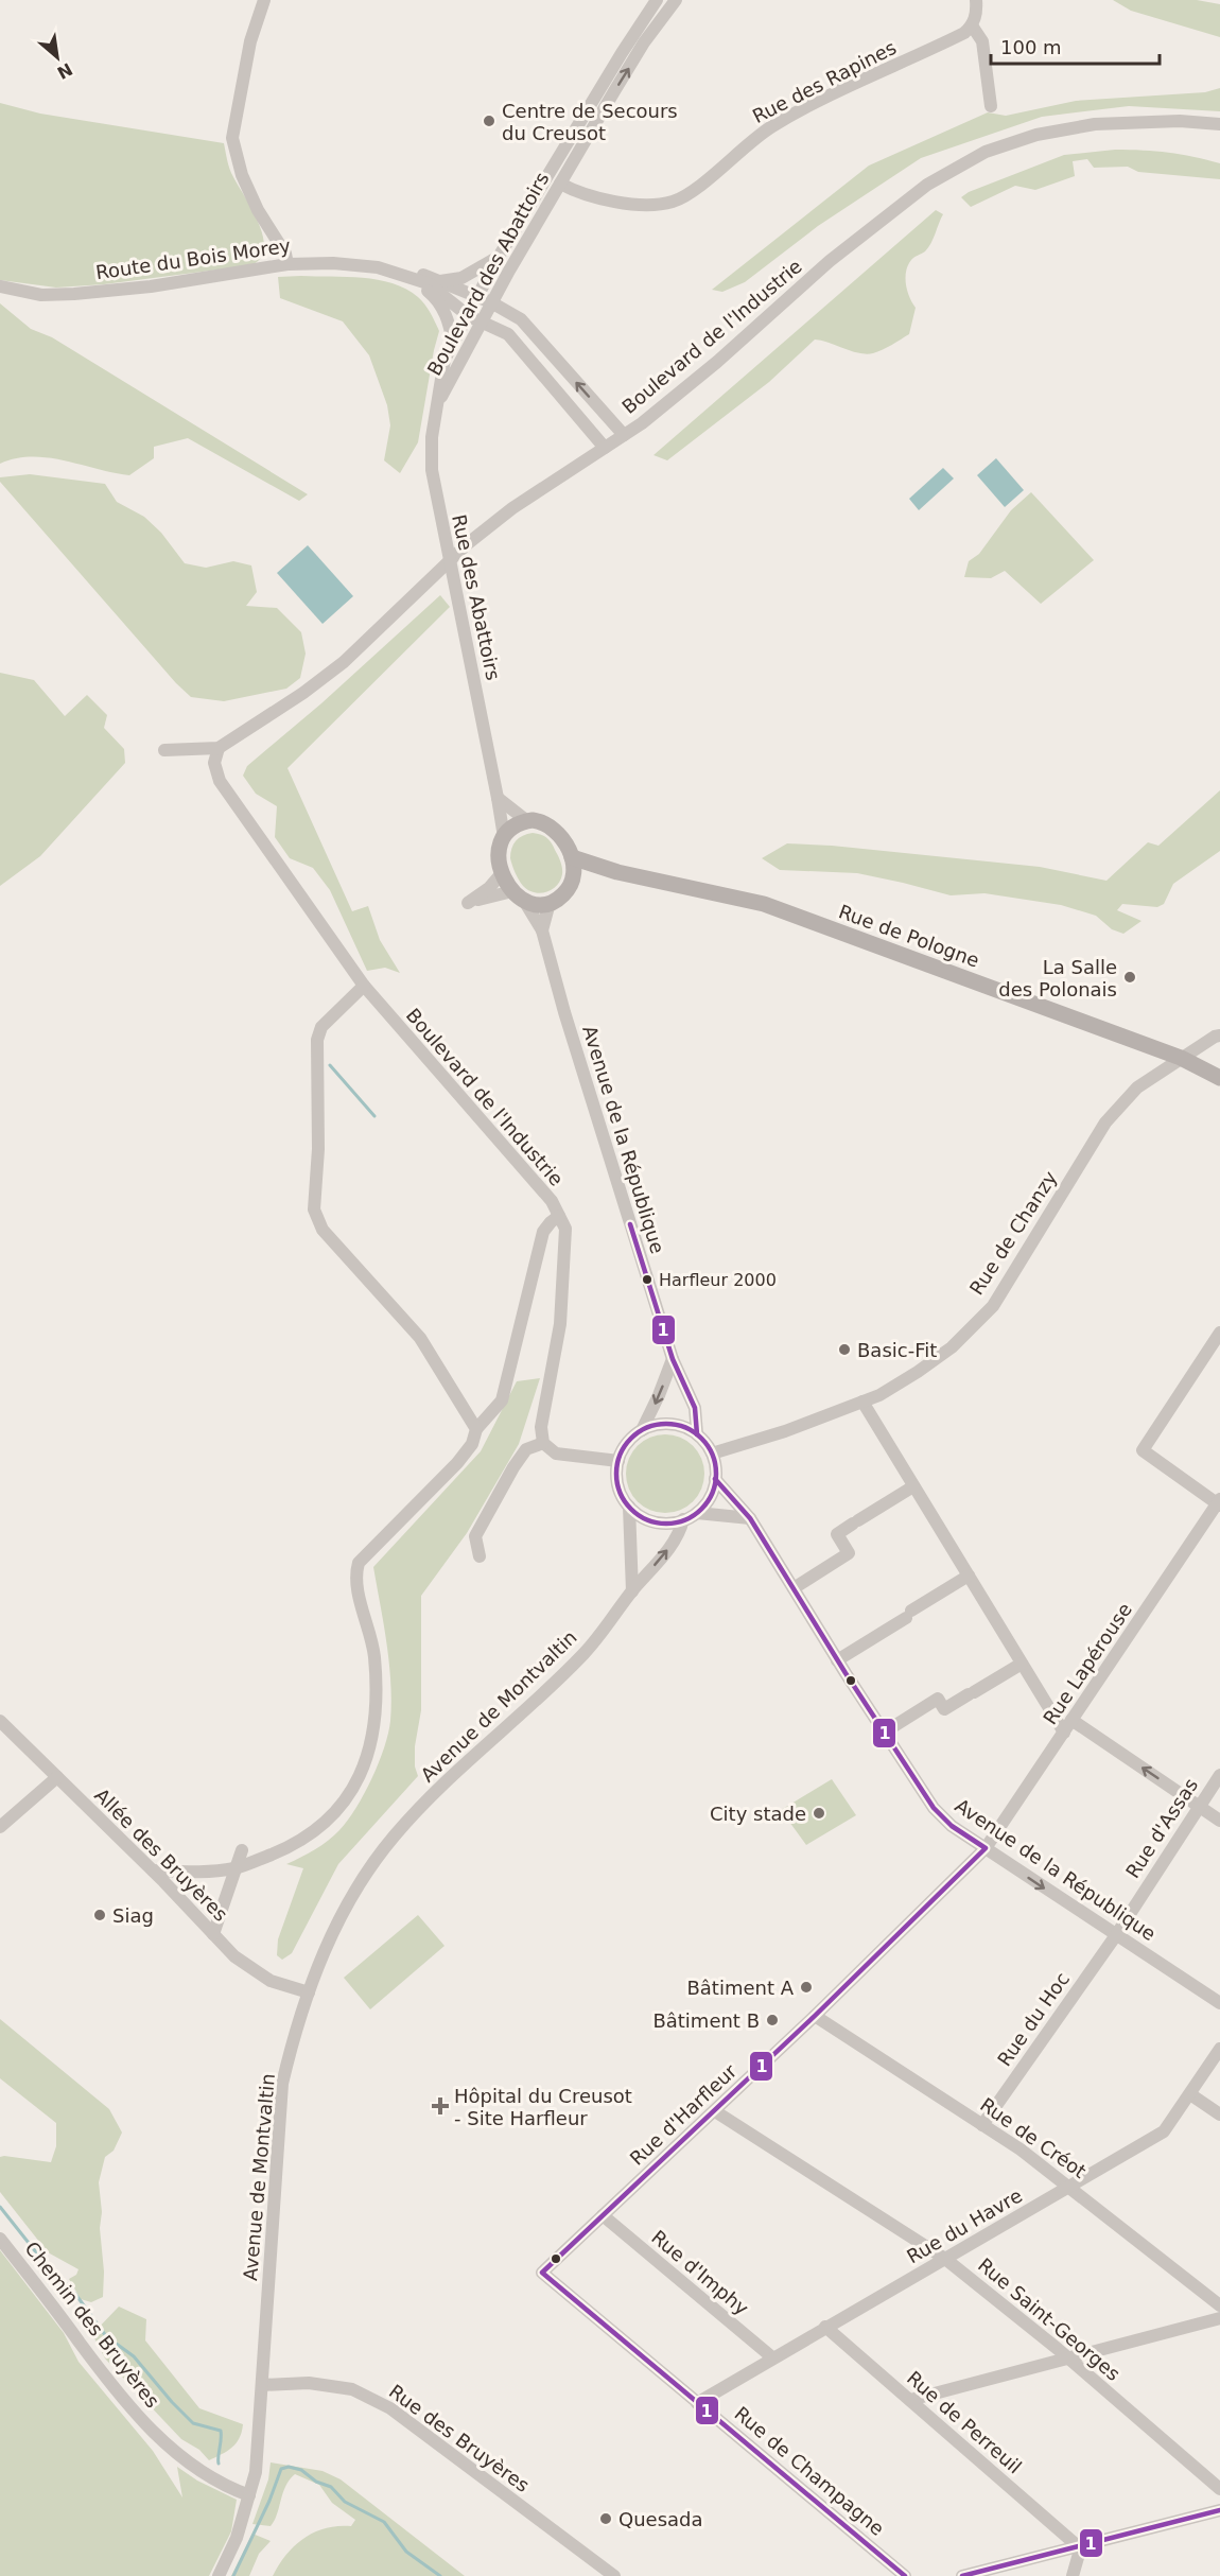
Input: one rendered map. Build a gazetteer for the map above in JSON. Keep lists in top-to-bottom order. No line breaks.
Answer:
{"streets":{"main road":["Rue de Pologne"],"street":["Rue des Rapines","Route du Bois Morey","Boulevard des Abattoirs","Boulevard de l'Industrie","Rue des Abattoirs","Avenue de la République","Rue de Chanzy","Rue Lapérouse","Avenue de Montvaltin","Rue d'Assas","Allée des Bruyères","Rue du Hoc","Rue d'Harfleur","Rue de Créot","Rue du Havre","Rue d'Imphy","Rue Saint-Georges","Chemin des Bruyères","Rue de Perreuil","Rue des Bruyères","Rue de Champagne"]},"crossings":[["Rue des Rapines","Boulevard des Abattoirs"],["Route du Bois Morey","Boulevard des Abattoirs"],["Route du Bois Morey","Boulevard de l'Industrie"],["Boulevard des Abattoirs","Rue des Abattoirs"],["Rue des Abattoirs","Rue de Pologne"],["Rue des Abattoirs","Avenue de la République"],["Rue de Pologne","Avenue de la République"],["Rue de Pologne","Rue de Chanzy"],["Avenue de la République","Rue de Chanzy"],["Avenue de la République","Rue Lapérouse"],["Avenue de la République","Avenue de Montvaltin"],["Avenue de la République","Rue d'Assas"],["Avenue de la République","Rue du Hoc"],["Avenue de la République","Rue d'Harfleur"],["Rue de Chanzy","Avenue de Montvaltin"],["Rue Lapérouse","Rue d'Harfleur"],["Avenue de Montvaltin","Allée des Bruyères"],["Avenue de Montvaltin","Chemin des Bruyères"],["Avenue de Montvaltin","Rue des Bruyères"],["Rue d'Assas","Rue du Hoc"],["Rue du Hoc","Rue de Créot"],["Rue d'Harfleur","Rue de Créot"],["Rue d'Harfleur","Rue d'Imphy"],["Rue d'Harfleur","Rue Saint-Georges"],["Rue d'Harfleur","Rue de Champagne"],["Rue de Créot","Rue du Havre"],["Rue du Havre","Rue d'Imphy"],["Rue du Havre","Rue Saint-Georges"],["Rue du Havre","Rue de Perreuil"],["Rue du Havre","Rue de Champagne"]],"places":{"other":["Centre de Secours du Creusot","La Salle des Polonais","Harfleur 2000","Basic-Fit","City stade","Siag","Bâtiment A","Bâtiment B","Quesada"],"health":["Hôpital du Creusot - Site Harfleur"]},"lines":["transit line 1"],"scale_bar":"100 m","north":"bottom right"}
